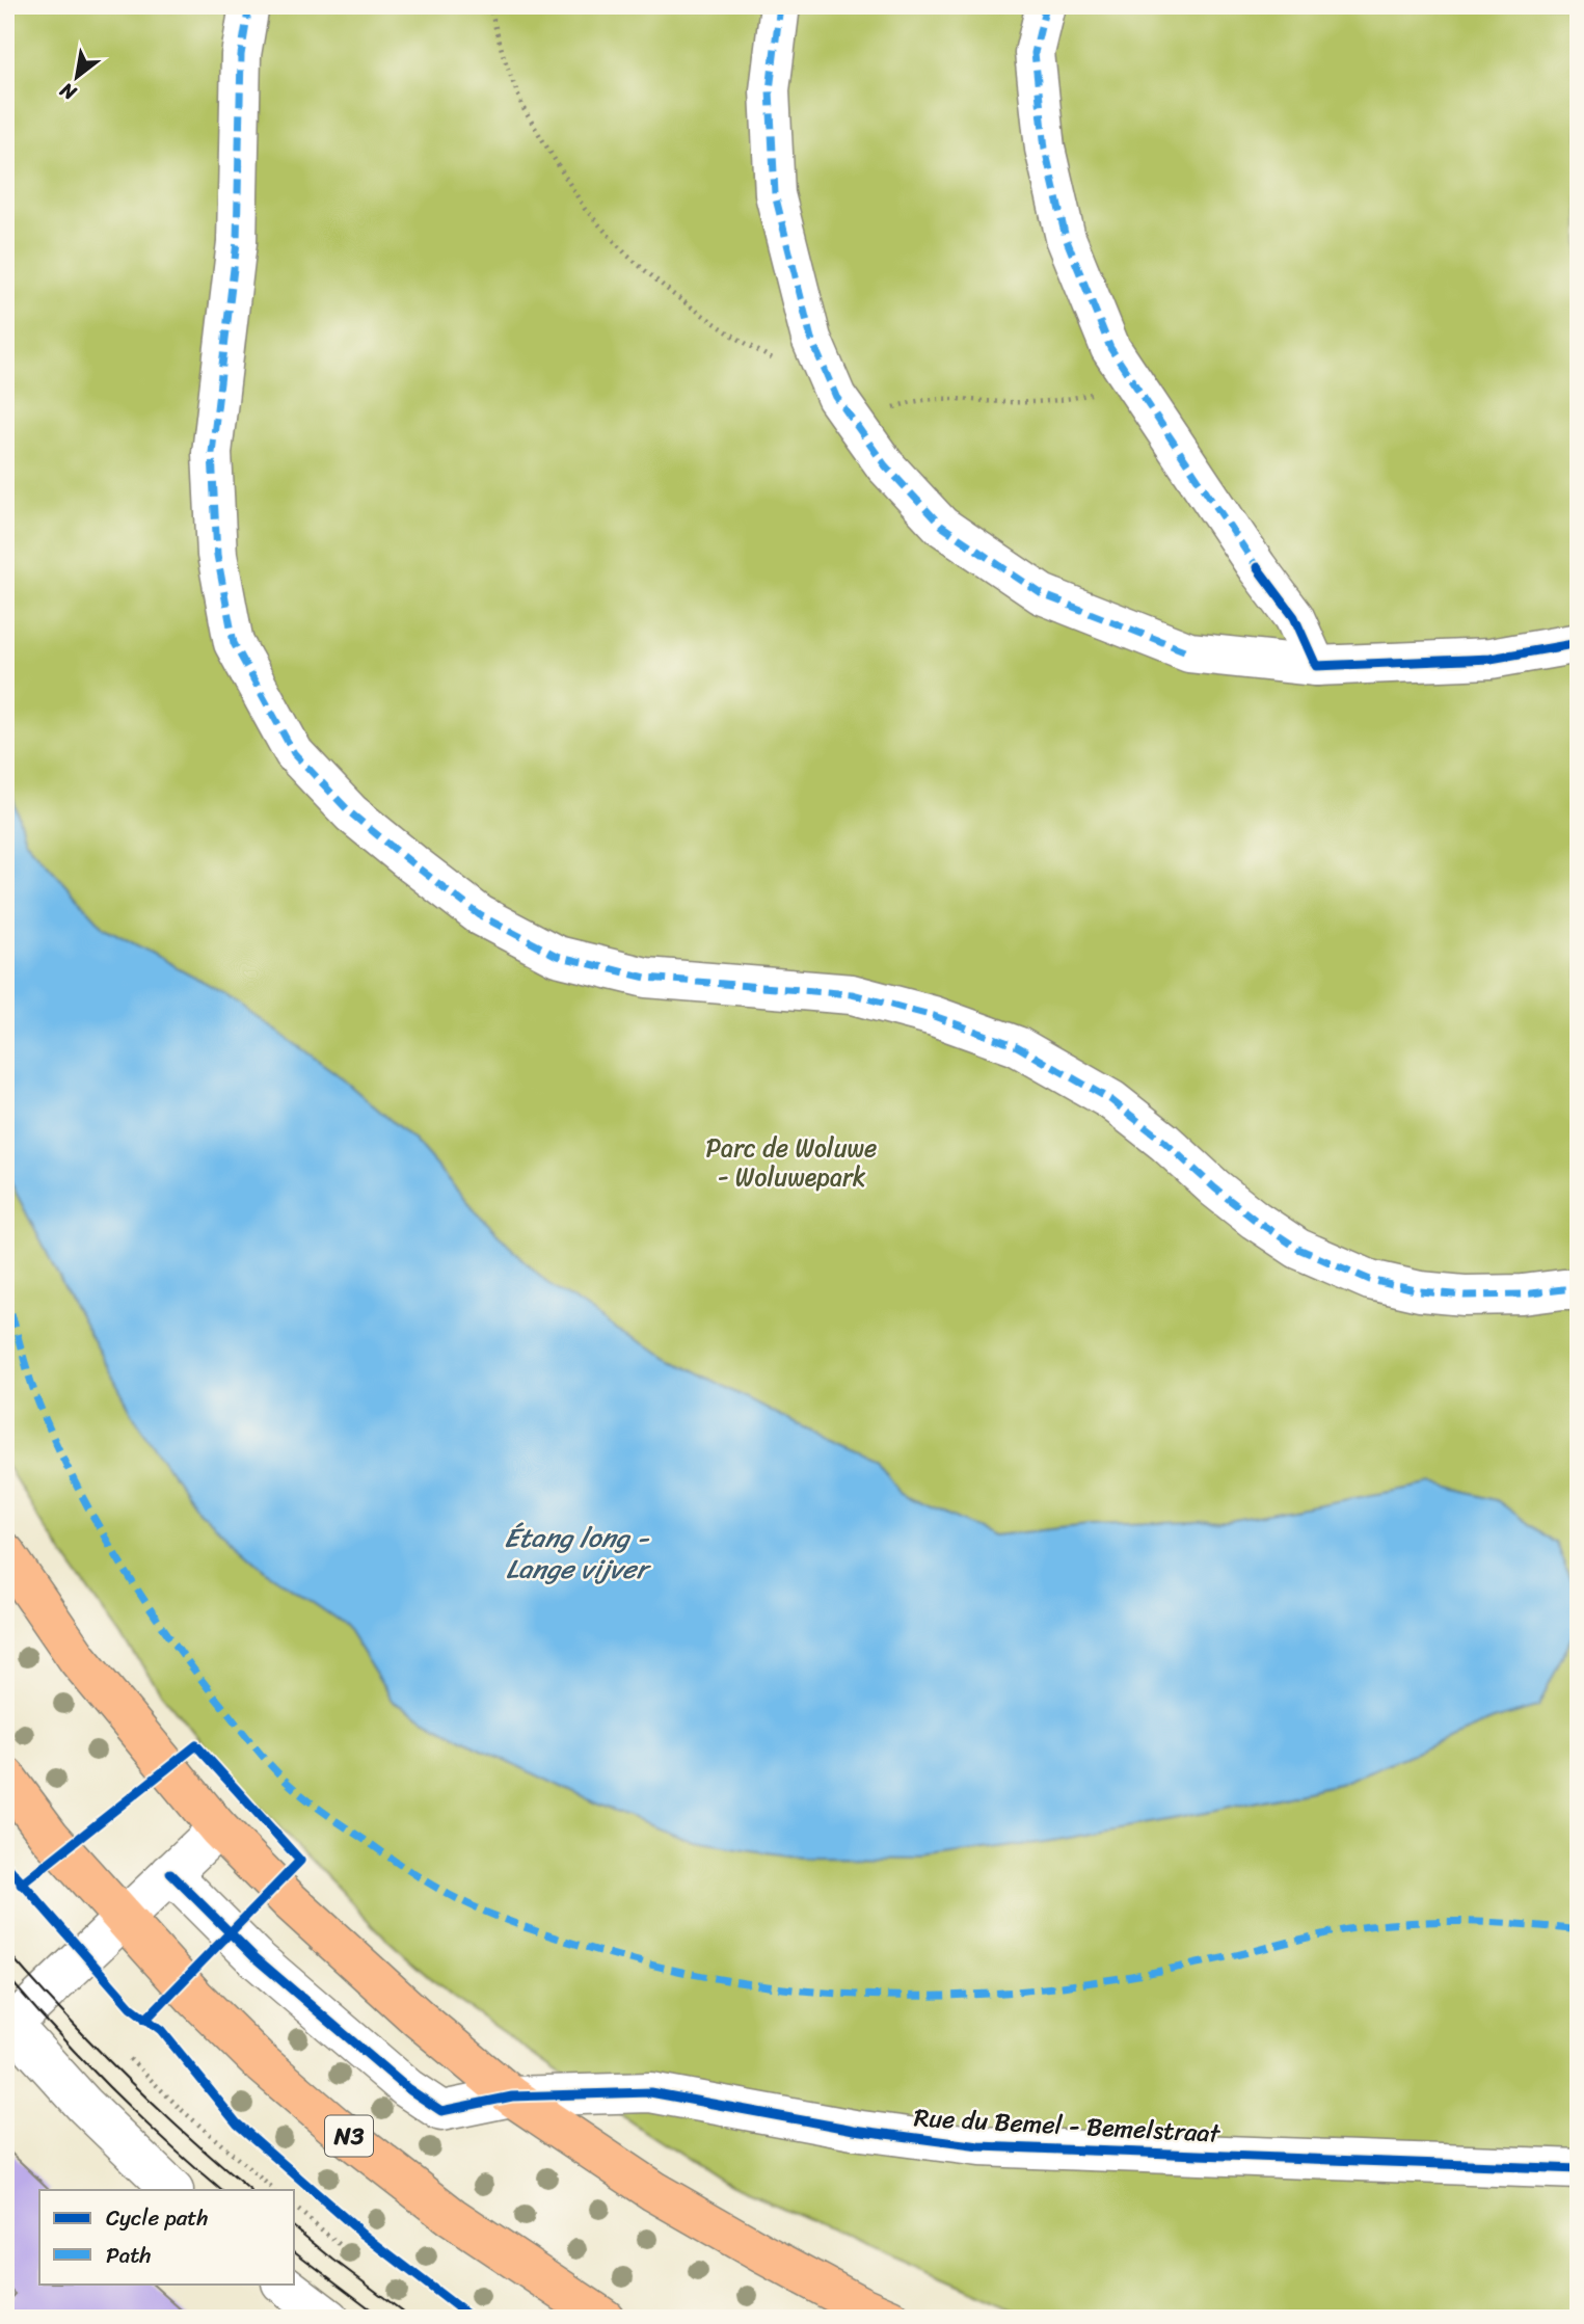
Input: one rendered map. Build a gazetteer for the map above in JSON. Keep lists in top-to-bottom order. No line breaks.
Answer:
{"streets":{"main road":["N3"],"street":["Rue du Bemel - Bemelstraat"]},"water":["Étang long - Lange vijver"],"parks":["Parc de Woluwe - Woluwepark"],"legend":["Cycle path","Path"],"north":"bottom left"}
